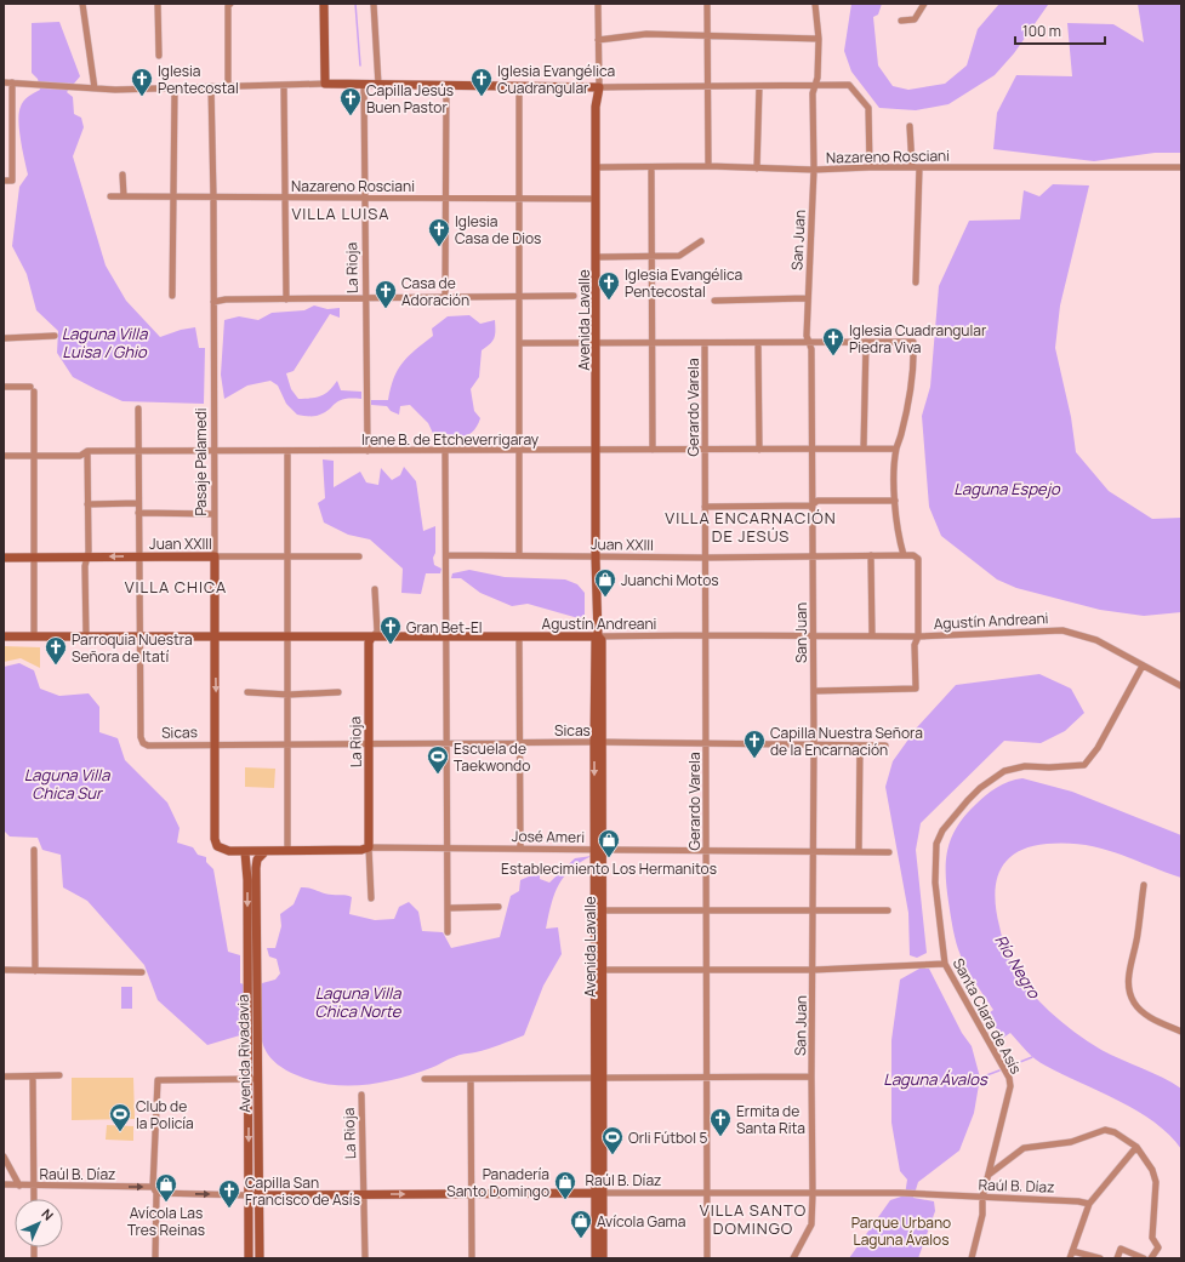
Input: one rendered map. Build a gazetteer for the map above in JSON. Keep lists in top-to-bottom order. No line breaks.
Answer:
{"streets":{"street":["Nazareno Rosciani","San Juan","La Rioja","Avenida Lavalle","Gerardo Varela","Irene B. de Etcheverrigaray","Pasaje Palamedi","Juan XXIII","Agustín Andreani","Sicas","José Ameri","Santa Clara de Asís","Avenida Rivadavia","Raúl B. Díaz"]},"crossings":[["Nazareno Rosciani","San Juan"],["Nazareno Rosciani","La Rioja"],["Nazareno Rosciani","Avenida Lavalle"],["Nazareno Rosciani","Pasaje Palamedi"],["San Juan","Irene B. de Etcheverrigaray"],["San Juan","Juan XXIII"],["San Juan","Agustín Andreani"],["San Juan","Sicas"],["San Juan","José Ameri"],["San Juan","Raúl B. Díaz"],["La Rioja","Irene B. de Etcheverrigaray"],["La Rioja","Agustín Andreani"],["La Rioja","Sicas"],["La Rioja","José Ameri"],["La Rioja","Raúl B. Díaz"],["Avenida Lavalle","Irene B. de Etcheverrigaray"],["Avenida Lavalle","Juan XXIII"],["Avenida Lavalle","Agustín Andreani"],["Avenida Lavalle","Sicas"],["Avenida Lavalle","José Ameri"],["Avenida Lavalle","Raúl B. Díaz"],["Gerardo Varela","Irene B. de Etcheverrigaray"],["Gerardo Varela","Juan XXIII"],["Gerardo Varela","Agustín Andreani"],["Gerardo Varela","Sicas"],["Gerardo Varela","José Ameri"],["Gerardo Varela","Raúl B. Díaz"],["Irene B. de Etcheverrigaray","Pasaje Palamedi"],["Pasaje Palamedi","Juan XXIII"],["Pasaje Palamedi","Agustín Andreani"],["Pasaje Palamedi","Sicas"],["Pasaje Palamedi","José Ameri"],["Juan XXIII","Agustín Andreani"],["Agustín Andreani","Sicas"],["Agustín Andreani","Santa Clara de Asís"],["José Ameri","Avenida Rivadavia"],["Santa Clara de Asís","Raúl B. Díaz"],["Avenida Rivadavia","Raúl B. Díaz"]],"districts":["VILLA LUISA","VILLA ENCARNACIÓN DE JESÚS","VILLA CHICA","VILLA SANTO DOMINGO"],"water":["Laguna Villa Luisa / Ghio","Laguna Espejo","Laguna Villa Chica Sur","Río Negro","Laguna Villa Chica Norte","Laguna Ávalos"],"parks":["Parque Urbano Laguna Ávalos"],"places":{"church":["Iglesia Pentecostal","Iglesia Evangélica Cuadrangular","Capilla Jesús Buen Pastor","Iglesia Casa de Dios","Iglesia Evangélica Pentecostal","Casa de Adoración","Iglesia Cuadrangular Piedra Viva","Gran Bet-El","Parroquia Nuestra Señora de Itatí","Capilla Nuestra Señora de la Encarnación","Ermita de Santa Rita","Capilla San Francisco de Asís"],"shop":["Juanchi Motos","Establecimiento Los Hermanitos","Panadería Santo Domingo","Avícola Las Tres Reinas","Avícola Gama"],"sports":["Escuela de Taekwondo","Club de la Policía","Orli Fútbol 5"]},"scale_bar":"100 m","north":"top right"}
